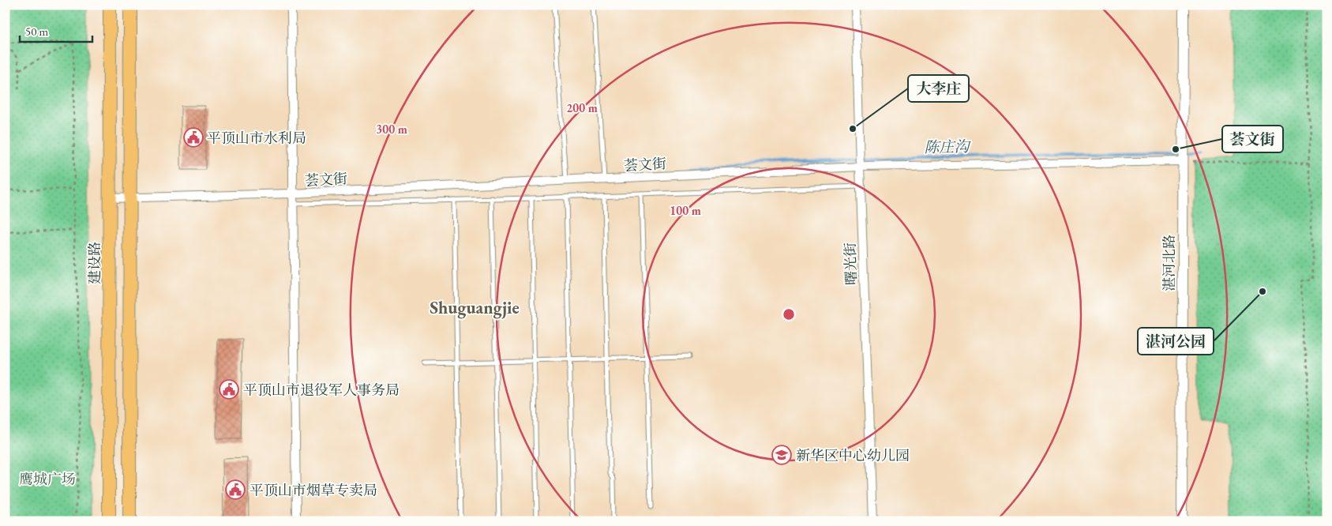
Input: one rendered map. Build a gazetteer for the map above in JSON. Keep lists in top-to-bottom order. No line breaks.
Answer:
{"streets":{"main road":["建设路"],"street":["荟文街","湛河北路","曙光街"]},"crossings":[["荟文街","建设路"],["荟文街","湛河北路"],["荟文街","曙光街"]],"districts":["Shuguangjie"],"water":["陈庄沟"],"parks":["鹰城广场"],"places":{"other":["大李庄","荟文街","湛河公园"],"public building":["平顶山市水利局","平顶山市退役军人事务局","平顶山市烟草专卖局"],"school or university":["新华区中心幼儿园"]},"scale_bar":"50 m","rings":["200 m","300 m","100 m"]}
